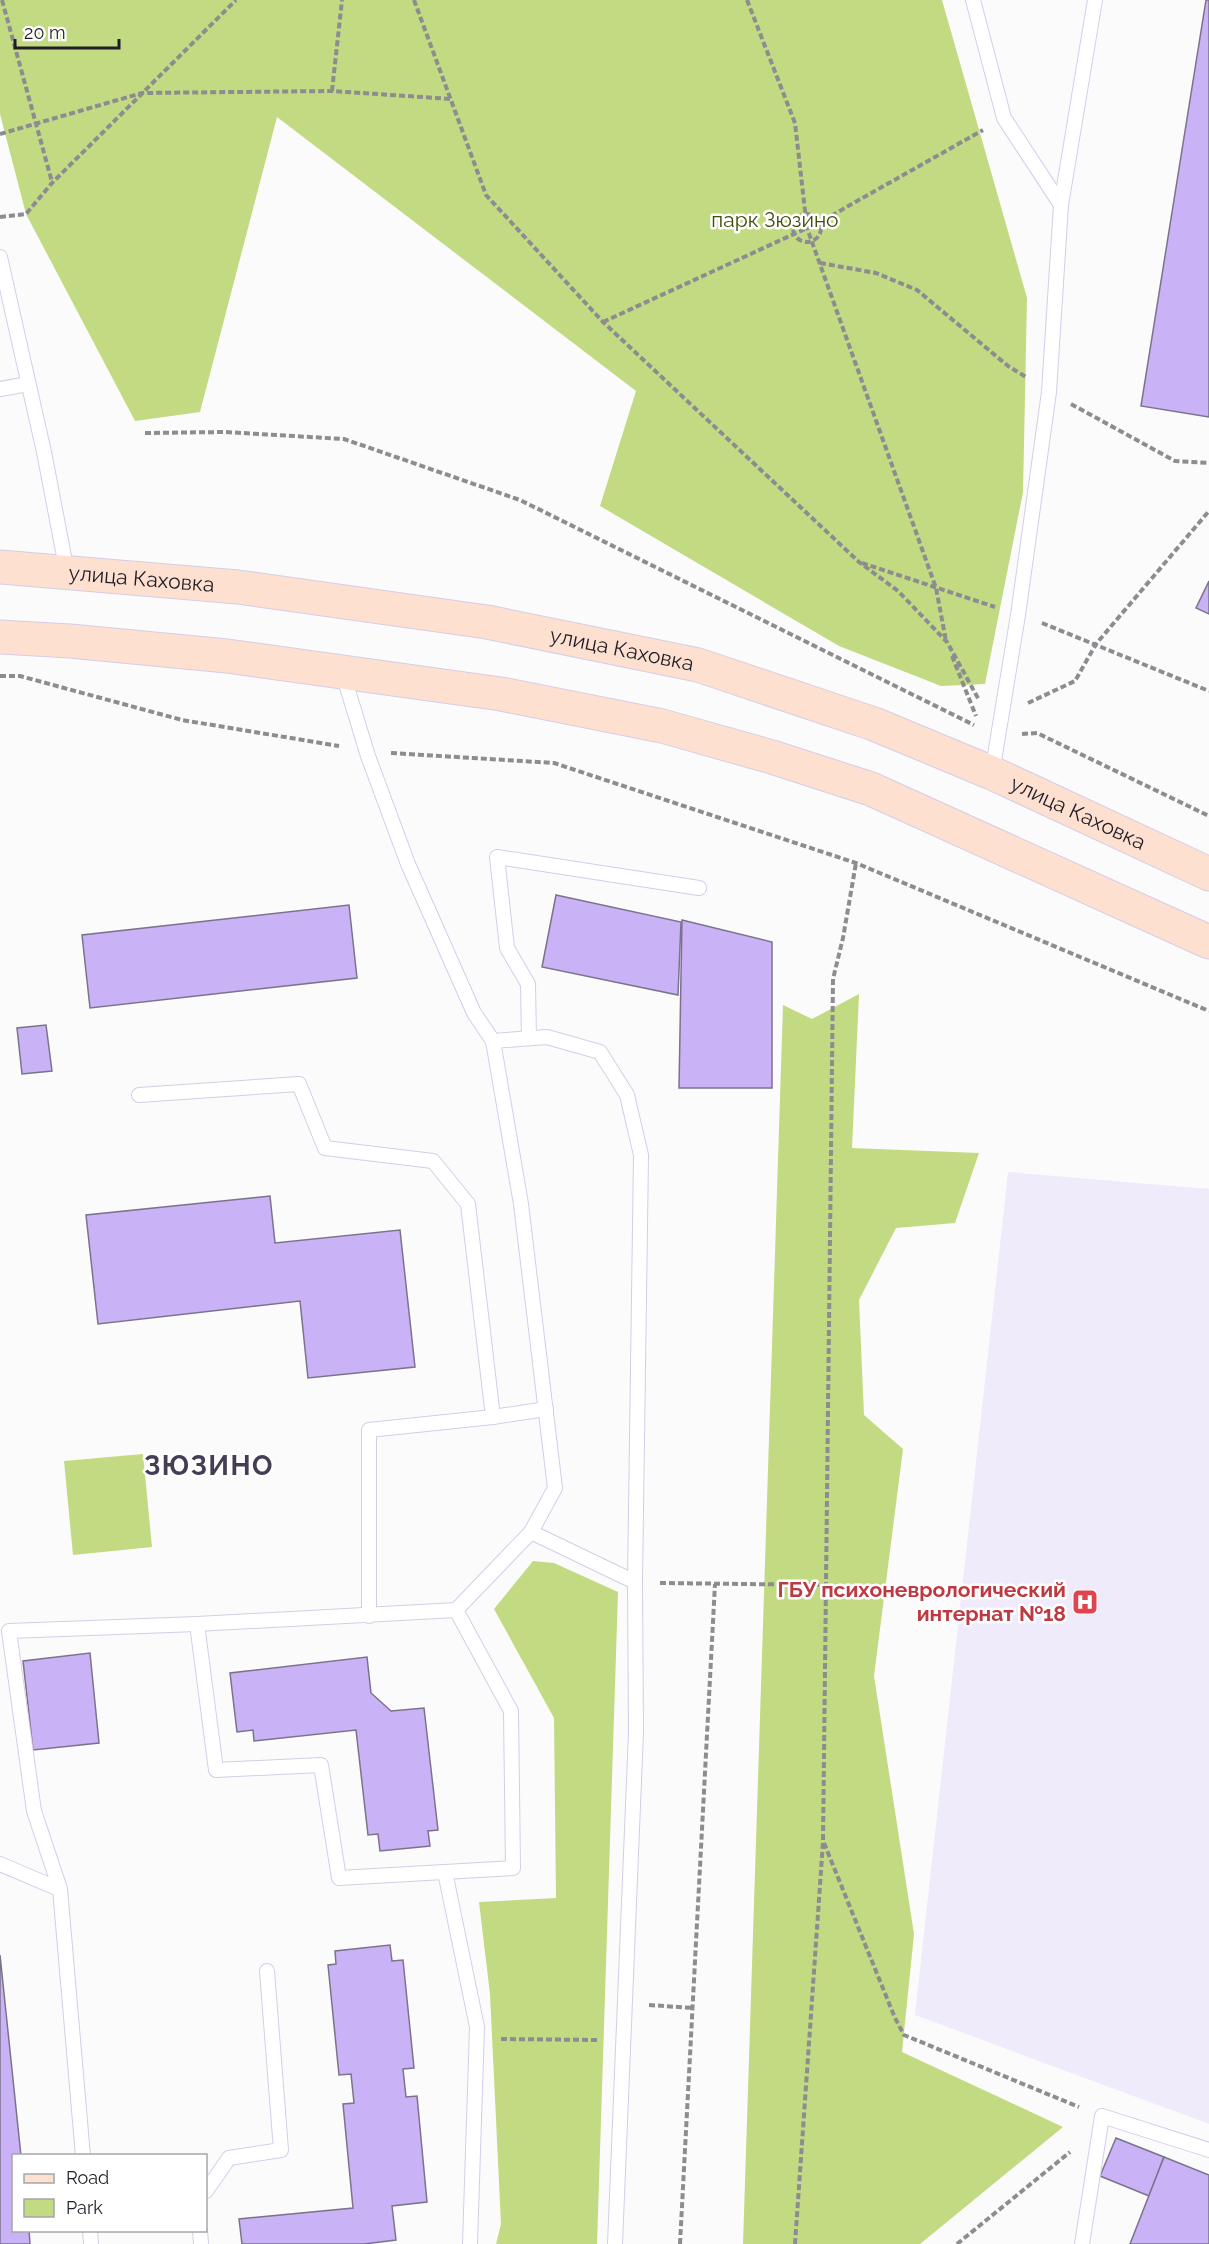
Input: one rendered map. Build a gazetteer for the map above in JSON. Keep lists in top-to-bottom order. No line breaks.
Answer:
{"streets":{"main road":["улица Каховка"]},"districts":["ЗЮЗИНО"],"parks":["парк Зюзино"],"places":{"hospital":["ГБУ психоневрологический интернат №18"]},"legend":["Road","Park"],"scale_bar":"20 m"}
